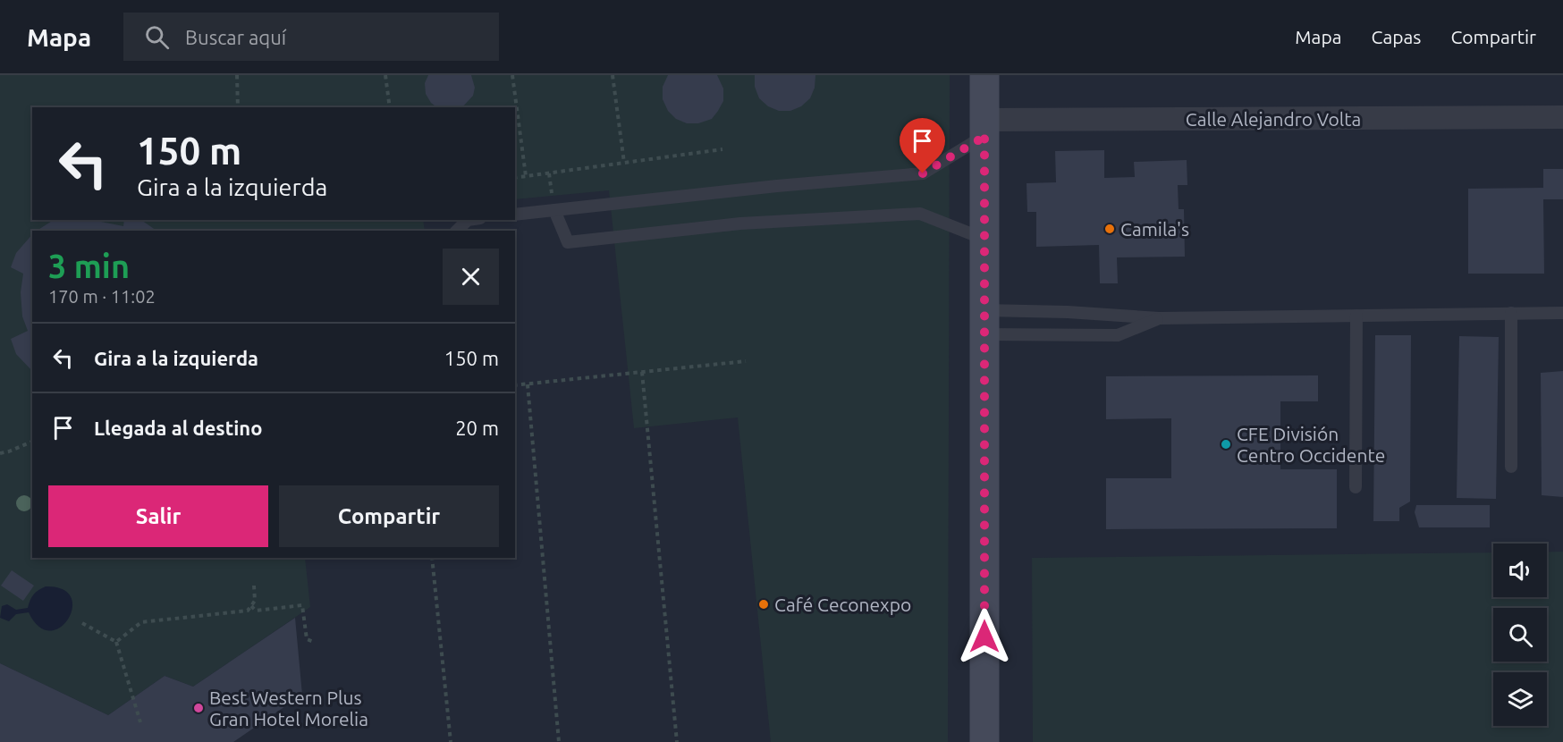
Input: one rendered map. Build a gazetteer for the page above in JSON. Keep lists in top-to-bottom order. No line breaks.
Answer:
{"streets":{"street":["Calle Alejandro Volta"]},"places":["Camila's","CFE División Centro Occidente","Café Ceconexpo","Best Western Plus Gran Hotel Morelia"],"page":{"header":"Mapa","search":"Buscar aquí","nav":["Mapa","Capas","Compartir"],"turn":["150 m","Gira a la izquierda"],"heading":["3 min","170 m · 11:02"],"list":[{"name":"Gira a la izquierda","value":"150 m"},{"name":"Llegada al destino","value":"20 m"}],"buttons":["Salir","Compartir"]}}
